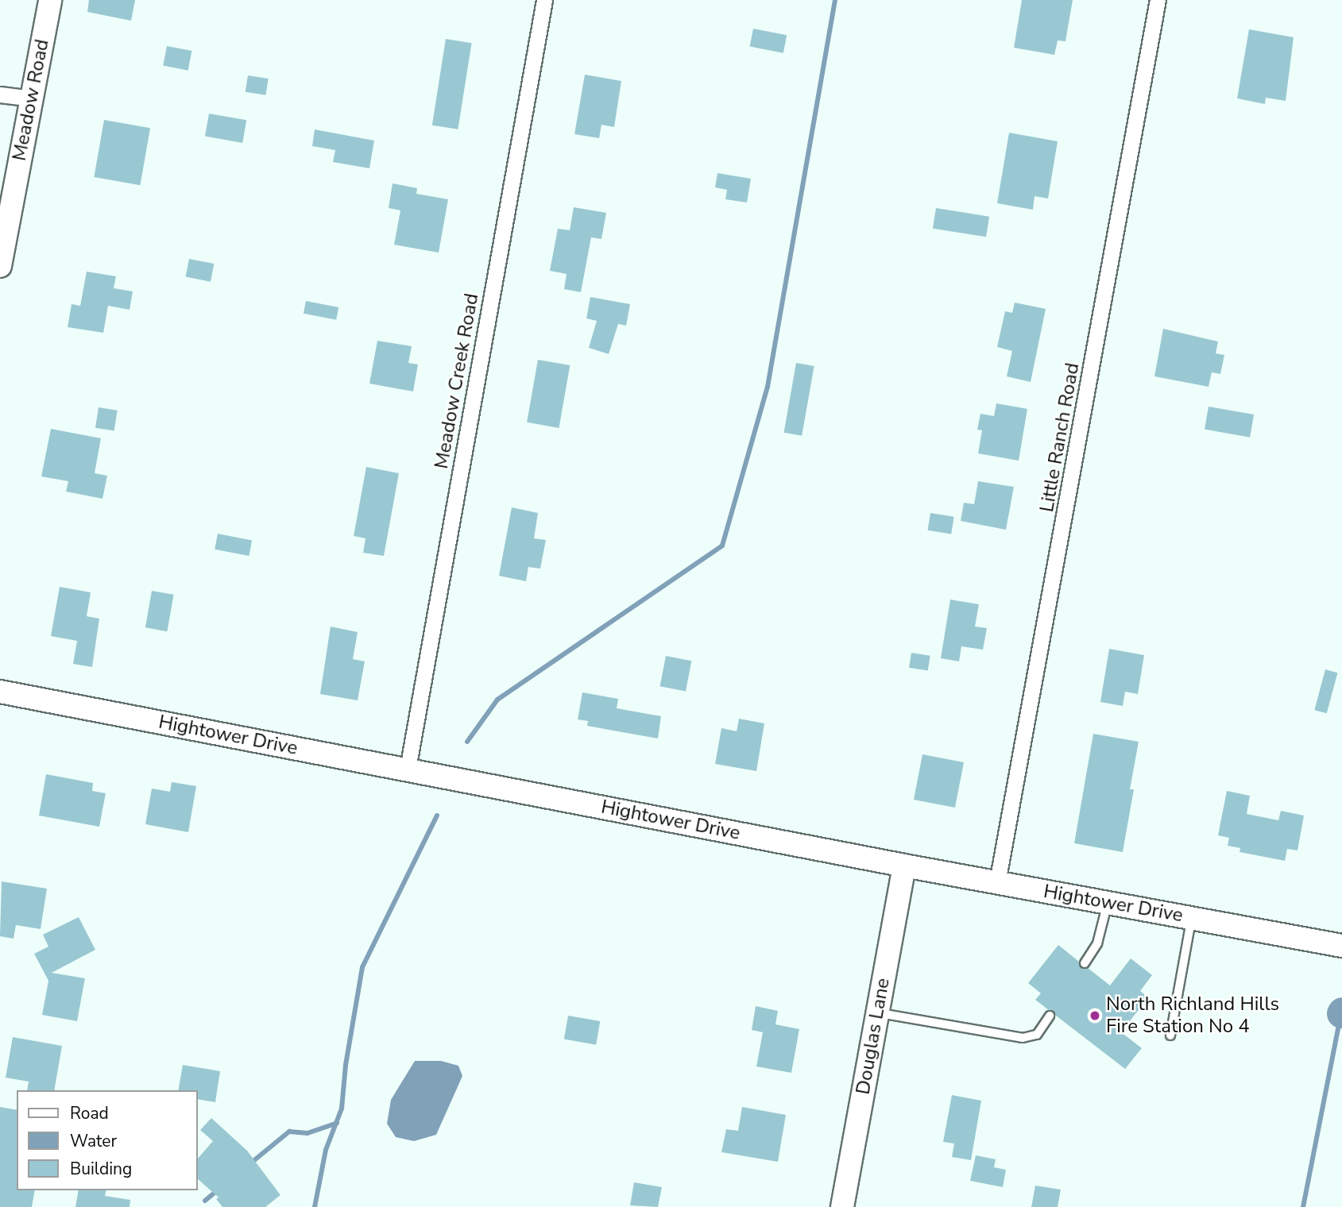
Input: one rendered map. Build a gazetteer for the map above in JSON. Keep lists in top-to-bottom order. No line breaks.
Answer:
{"streets":{"street":["Meadow Road","Meadow Creek Road","Little Ranch Road","Hightower Drive","Douglas Lane"]},"crossings":[["Meadow Creek Road","Hightower Drive"],["Little Ranch Road","Hightower Drive"],["Hightower Drive","Douglas Lane"]],"places":["North Richland Hills Fire Station No 4"],"legend":["Road","Water","Building"]}
